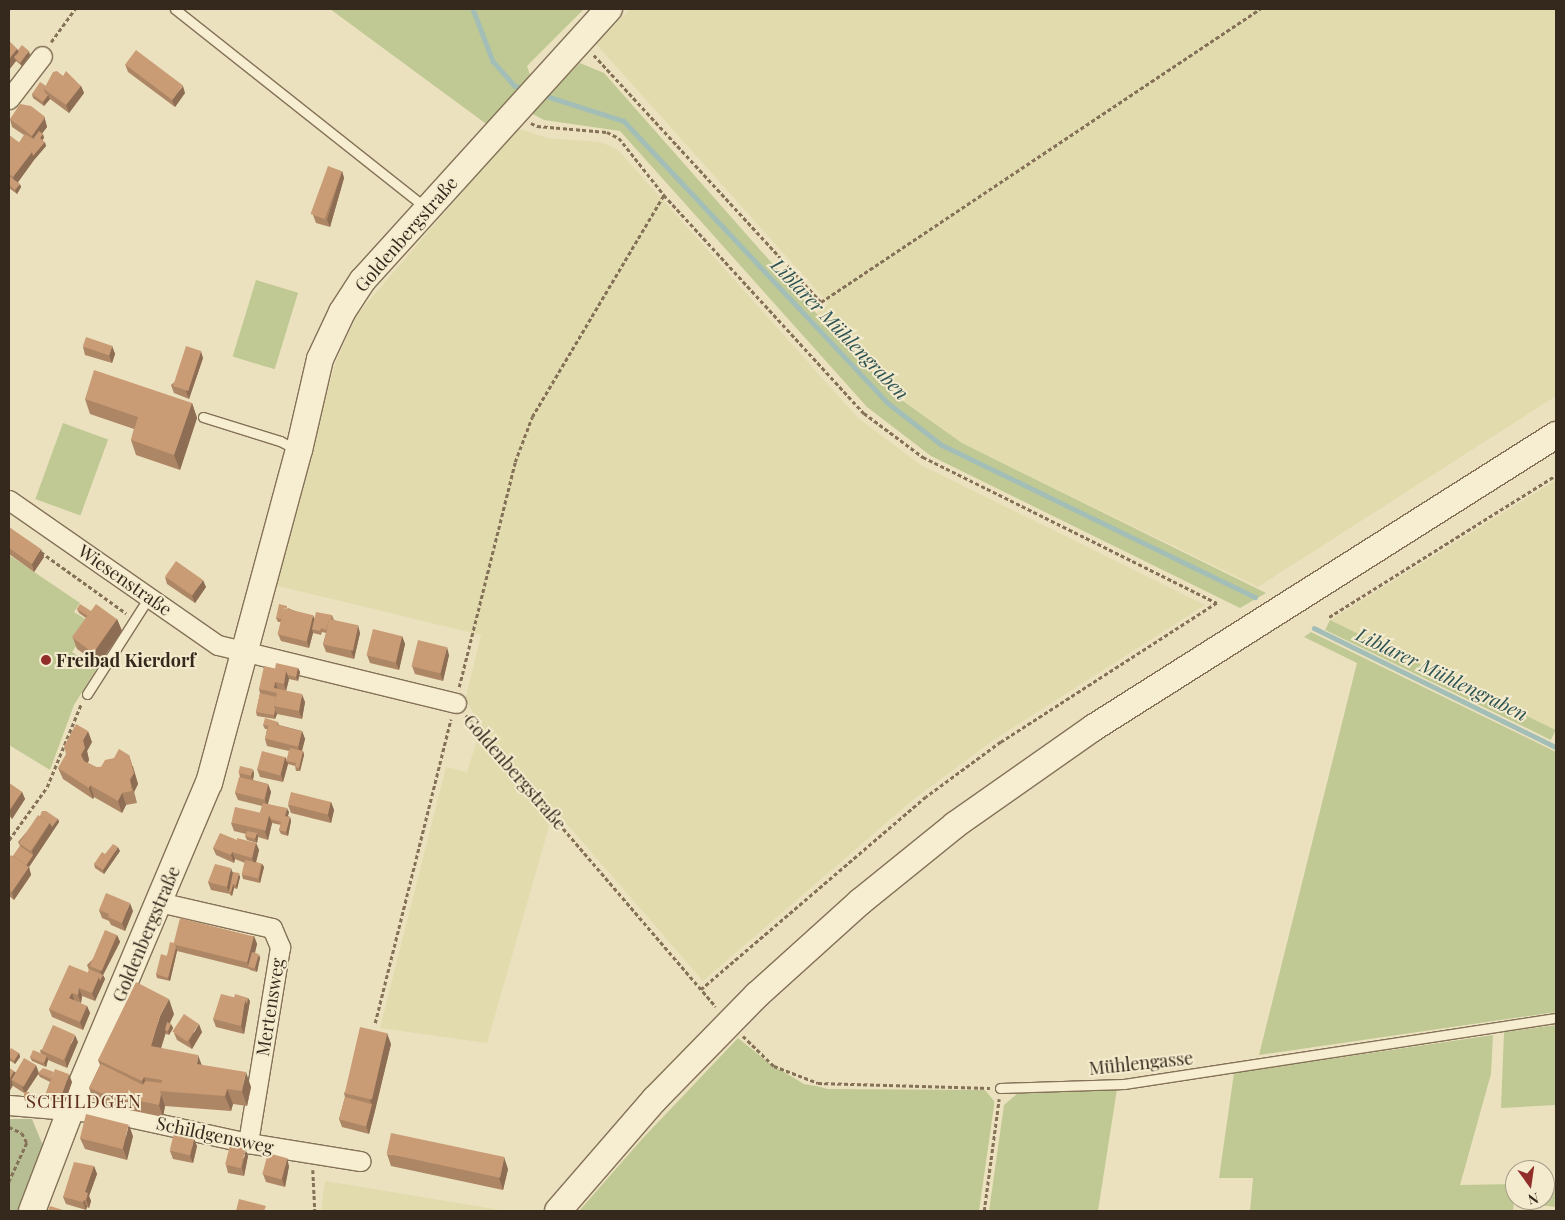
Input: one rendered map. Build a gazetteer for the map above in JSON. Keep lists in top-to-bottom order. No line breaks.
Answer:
{"streets":{"street":["Goldenbergstraße","Wiesenstraße","Mertensweg","Schildgensweg"],"lane":["Mühlengasse"]},"crossings":[["Goldenbergstraße","Wiesenstraße"],["Goldenbergstraße","Mertensweg"],["Goldenbergstraße","Schildgensweg"],["Mertensweg","Schildgensweg"]],"districts":["SCHILDGEN"],"water":["Liblarer Mühlengraben"],"places":["Freibad Kierdorf"],"north":"bottom"}
